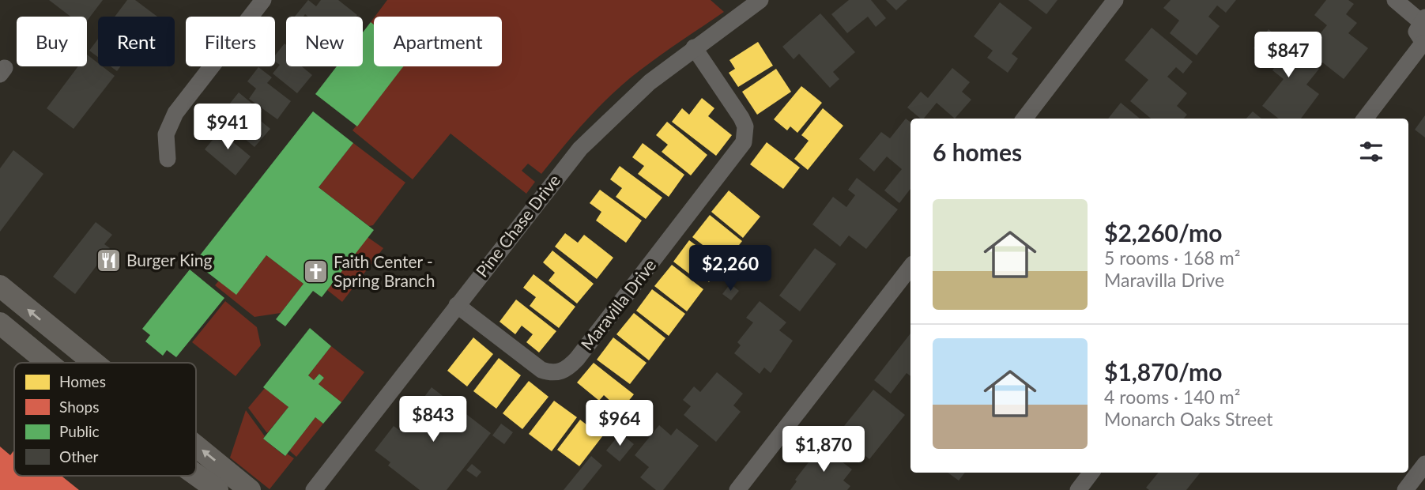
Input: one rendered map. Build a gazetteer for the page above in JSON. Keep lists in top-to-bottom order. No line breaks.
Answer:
{"streets":{"street":["Pine Chase Drive","Maravilla Drive"]},"crossings":[["Pine Chase Drive","Maravilla Drive"]],"places":{"restaurant":["Burger King"],"church":["Faith Center - Spring Branch"]},"legend":["Homes","Shops","Public","Other"],"page":{"chip":["Buy","Rent","Filters","New","Apartment"],"price":["$847","$941","$2,260","$843","$964","$1,870"],"heading":"6 homes","list":[{"name":"$2,260/mo","note":"5 rooms · 168 m² · Maravilla Drive"},{"name":"$1,870/mo","note":"4 rooms · 140 m² · Monarch Oaks Street"}]}}
